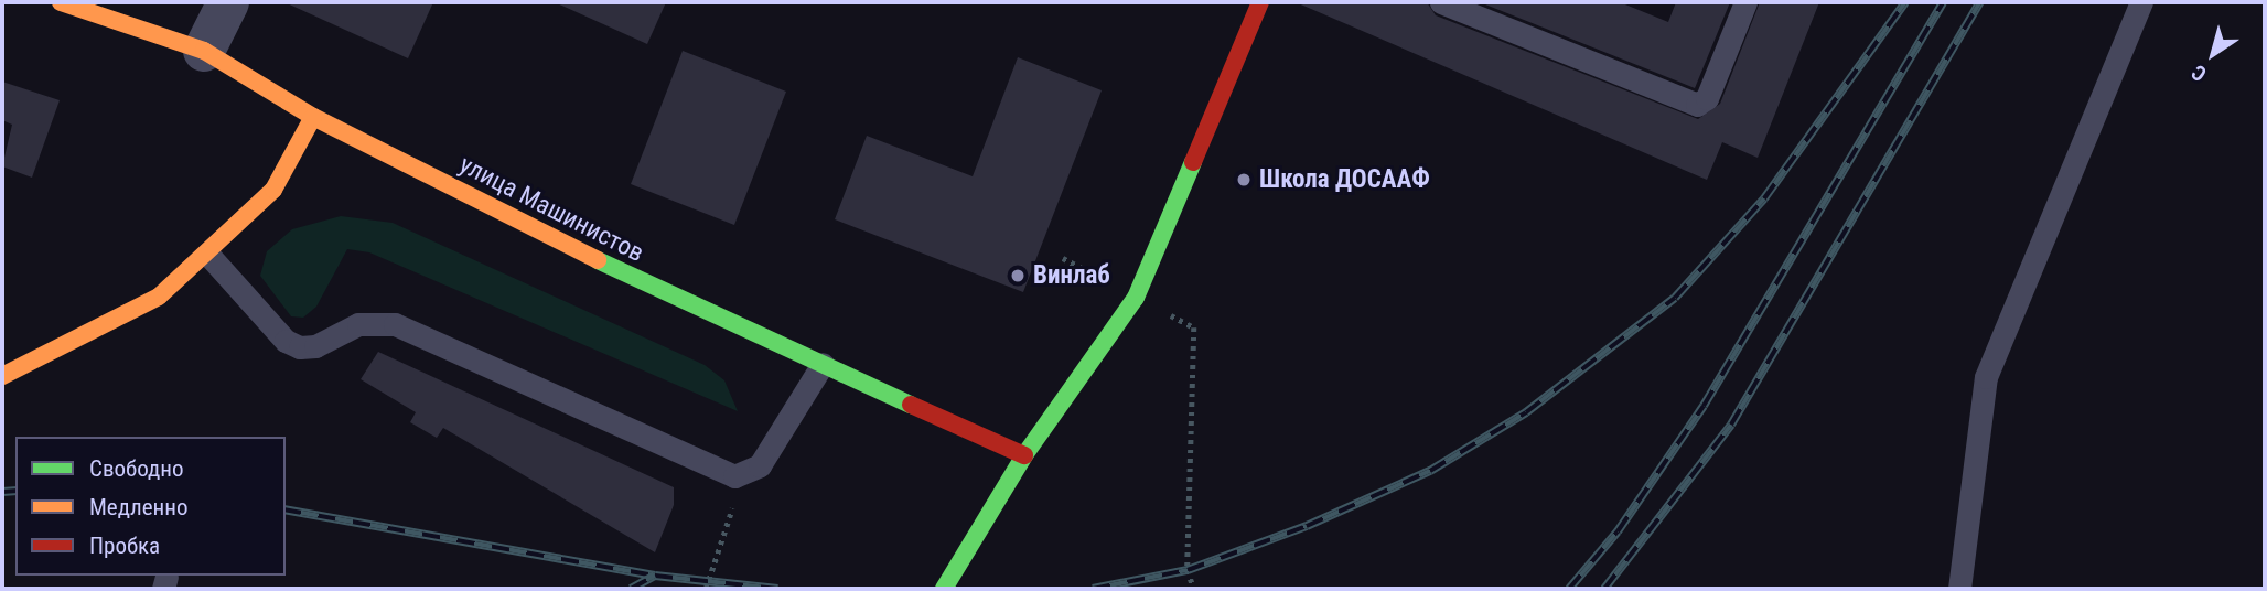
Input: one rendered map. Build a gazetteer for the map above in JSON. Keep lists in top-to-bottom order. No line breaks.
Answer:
{"streets":{"main road":["улица Машинистов"]},"places":["Школа ДОСААФ","Винлаб"],"legend":["Свободно","Медленно","Пробка"],"north":"bottom left"}
